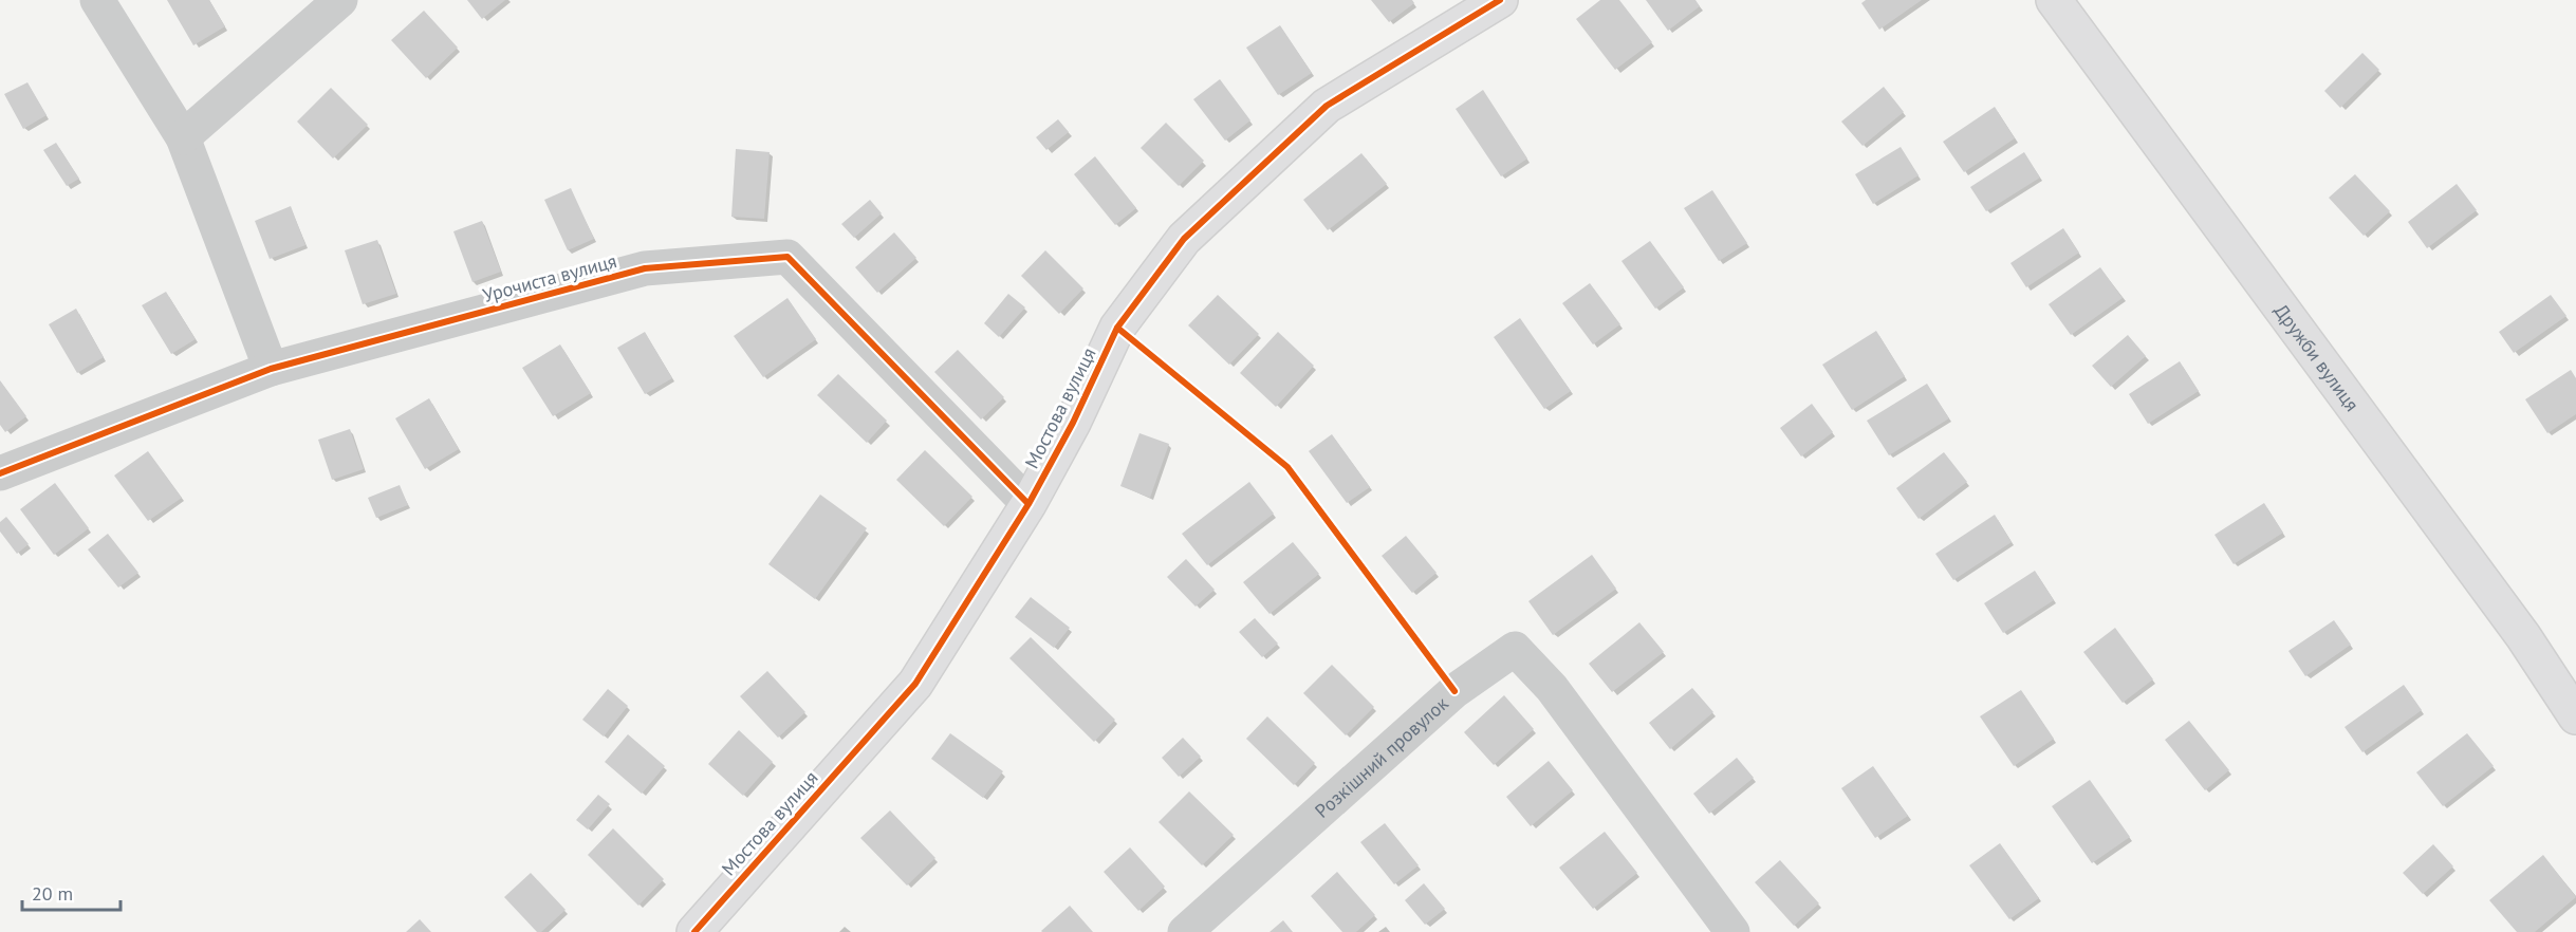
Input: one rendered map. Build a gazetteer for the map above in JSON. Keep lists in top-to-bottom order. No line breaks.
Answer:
{"streets":{"street":["Урочиста вулиця","Дружби вулиця","Мостова вулиця","Розкішний провулок"]},"crossings":[["Урочиста вулиця","Мостова вулиця"]],"scale_bar":"20 m"}
